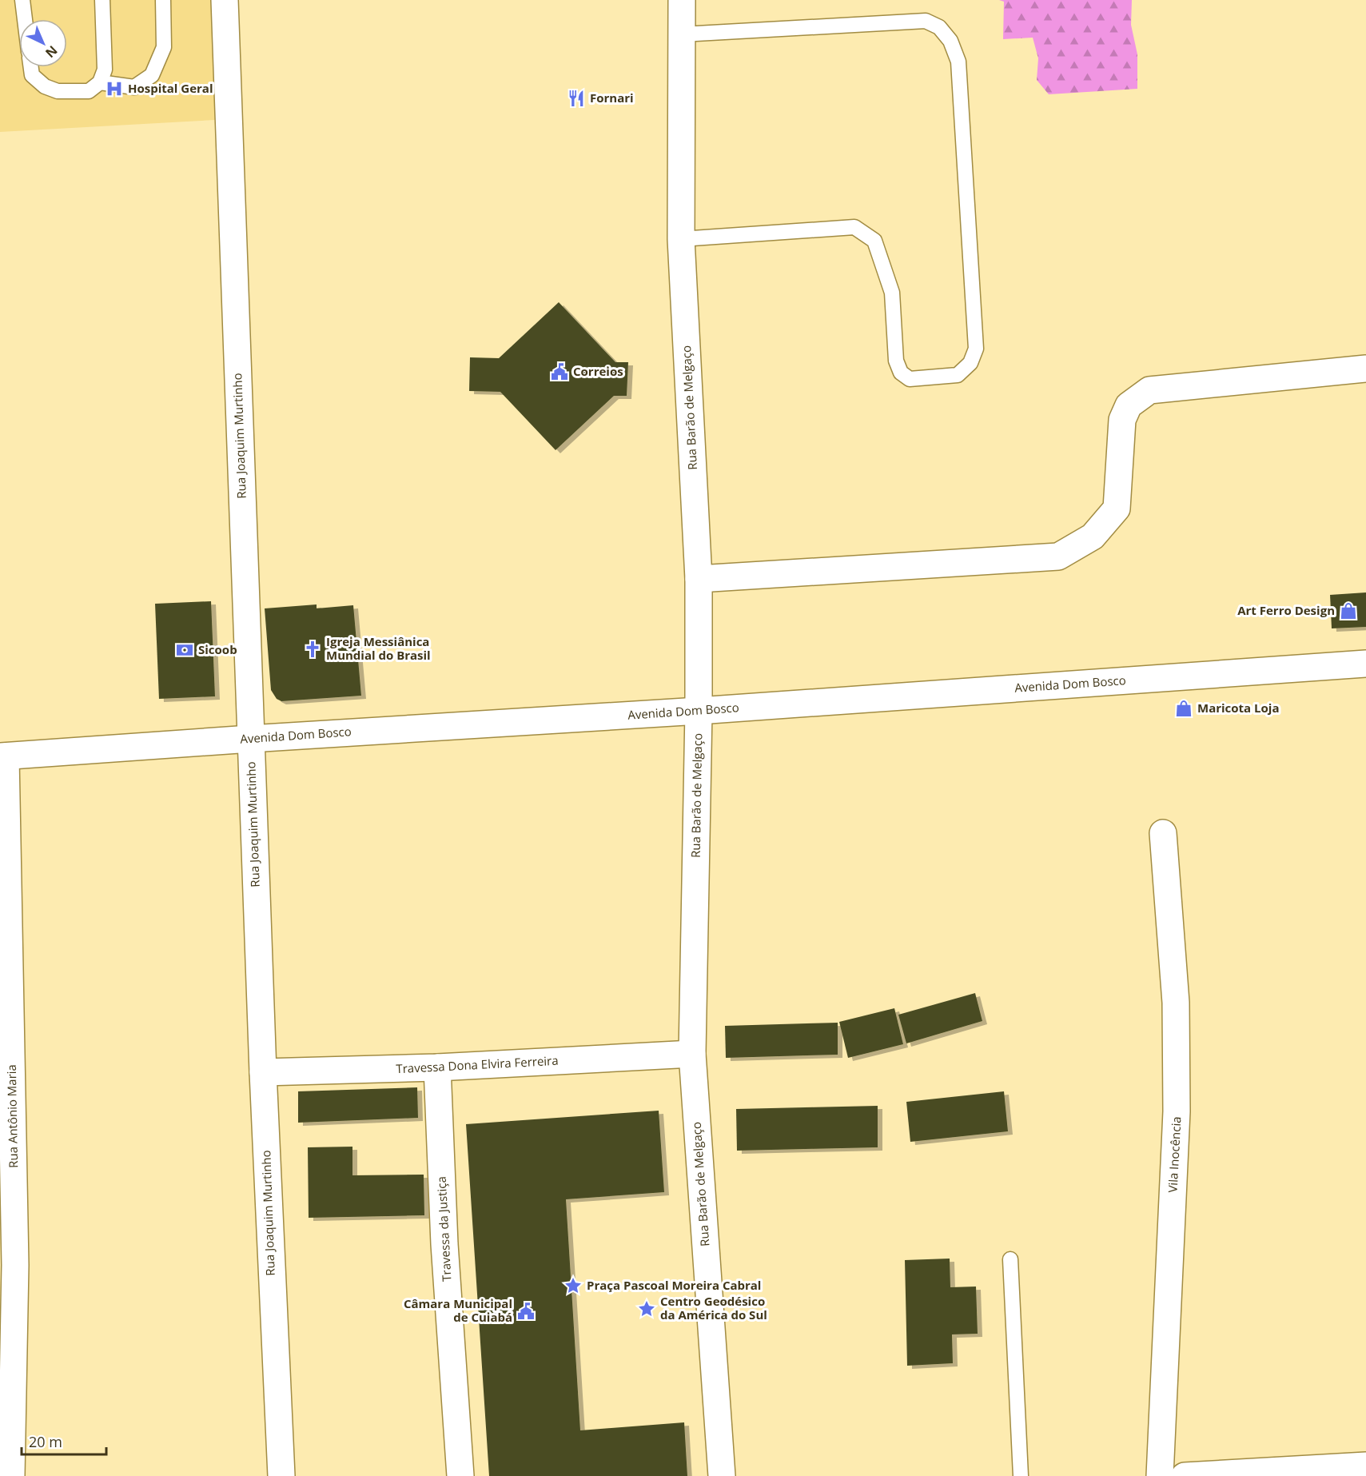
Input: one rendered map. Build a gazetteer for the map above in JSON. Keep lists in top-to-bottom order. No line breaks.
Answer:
{"streets":{"street":["Rua Barão de Melgaço","Rua Joaquim Murtinho","Avenida Dom Bosco","Travessa Dona Elvira Ferreira","Rua Antônio Maria","Vila Inocência","Travessa da Justiça"]},"crossings":[["Rua Barão de Melgaço","Avenida Dom Bosco"],["Rua Barão de Melgaço","Travessa Dona Elvira Ferreira"],["Rua Joaquim Murtinho","Avenida Dom Bosco"],["Rua Joaquim Murtinho","Travessa Dona Elvira Ferreira"],["Avenida Dom Bosco","Rua Antônio Maria"],["Travessa Dona Elvira Ferreira","Travessa da Justiça"]],"places":{"hospital":["Hospital Geral"],"restaurant":["Fornari"],"public building":["Correios","Câmara Municipal de Cuiabá"],"shop":["Art Ferro Design","Maricota Loja"],"church":["Igreja Messiânica Mundial do Brasil"],"bank":["Sicoob"],"place":["Praça Pascoal Moreira Cabral","Centro Geodésico da América do Sul"]},"scale_bar":"20 m","north":"bottom right"}
